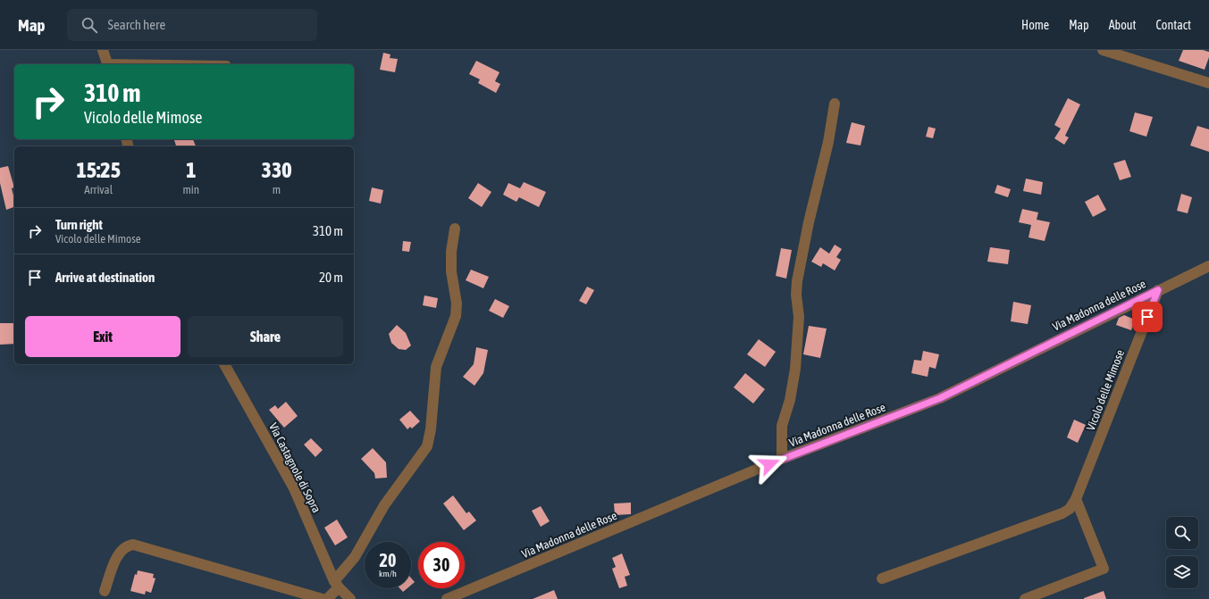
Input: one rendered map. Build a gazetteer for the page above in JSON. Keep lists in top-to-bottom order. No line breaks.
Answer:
{"streets":{"street":["Via Madonna delle Rose","Vicolo delle Mimose","Via Castagnole di Sopra"]},"crossings":[["Via Madonna delle Rose","Vicolo delle Mimose"]],"page":{"header":"Map","search":"Search here","nav":["Home","Map","About","Contact"],"turn":["310 m","Vicolo delle Mimose"],"eta":["15:25","Arrival","1","min","330","m"],"list":[{"name":"Turn right","note":"Vicolo delle Mimose","value":"310 m"},{"name":"Arrive at destination","value":"20 m"}],"buttons":["Exit","Share"],"speed":"20 km/h","limit":"30"}}
